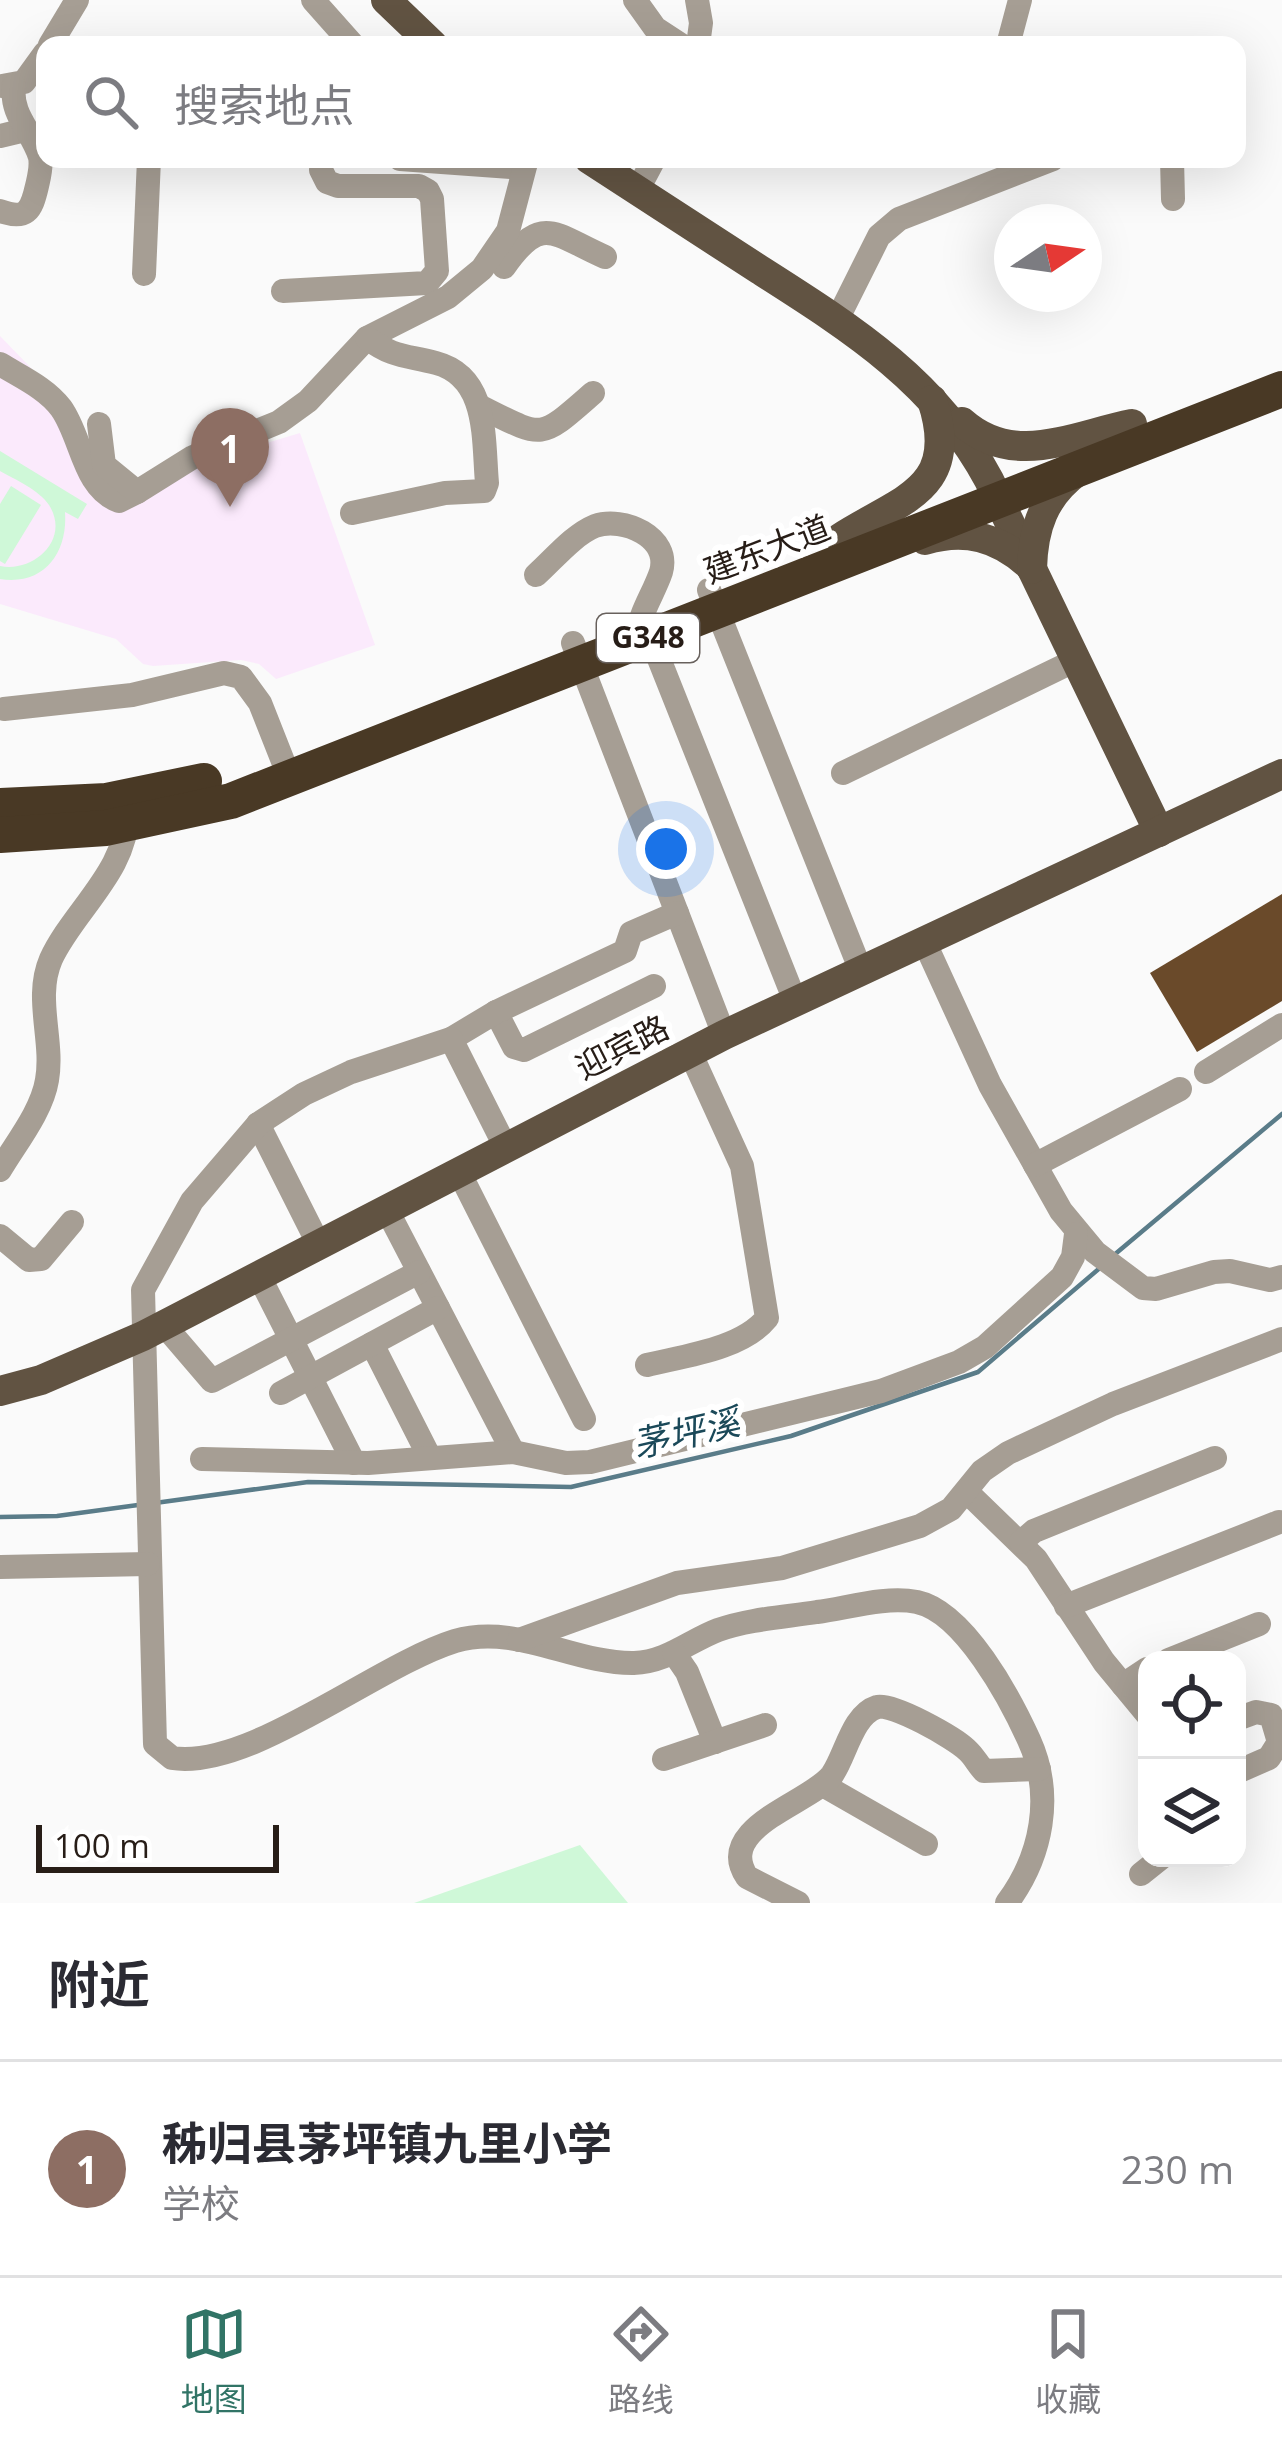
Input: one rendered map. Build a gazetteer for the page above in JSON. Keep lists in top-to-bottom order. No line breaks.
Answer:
{"streets":{"highway":["建东大道","G348"],"main road":["迎宾路"]},"water":["茅坪溪"],"scale_bar":"100 m","north":"right","page":{"search":"搜索地点","pins":"1","scale":"100 m","heading":"附近","list":[{"mark":"1","name":"秭归县茅坪镇九里小学","note":"学校","value":"230 m"}],"nav":["地图","路线","收藏"]}}
